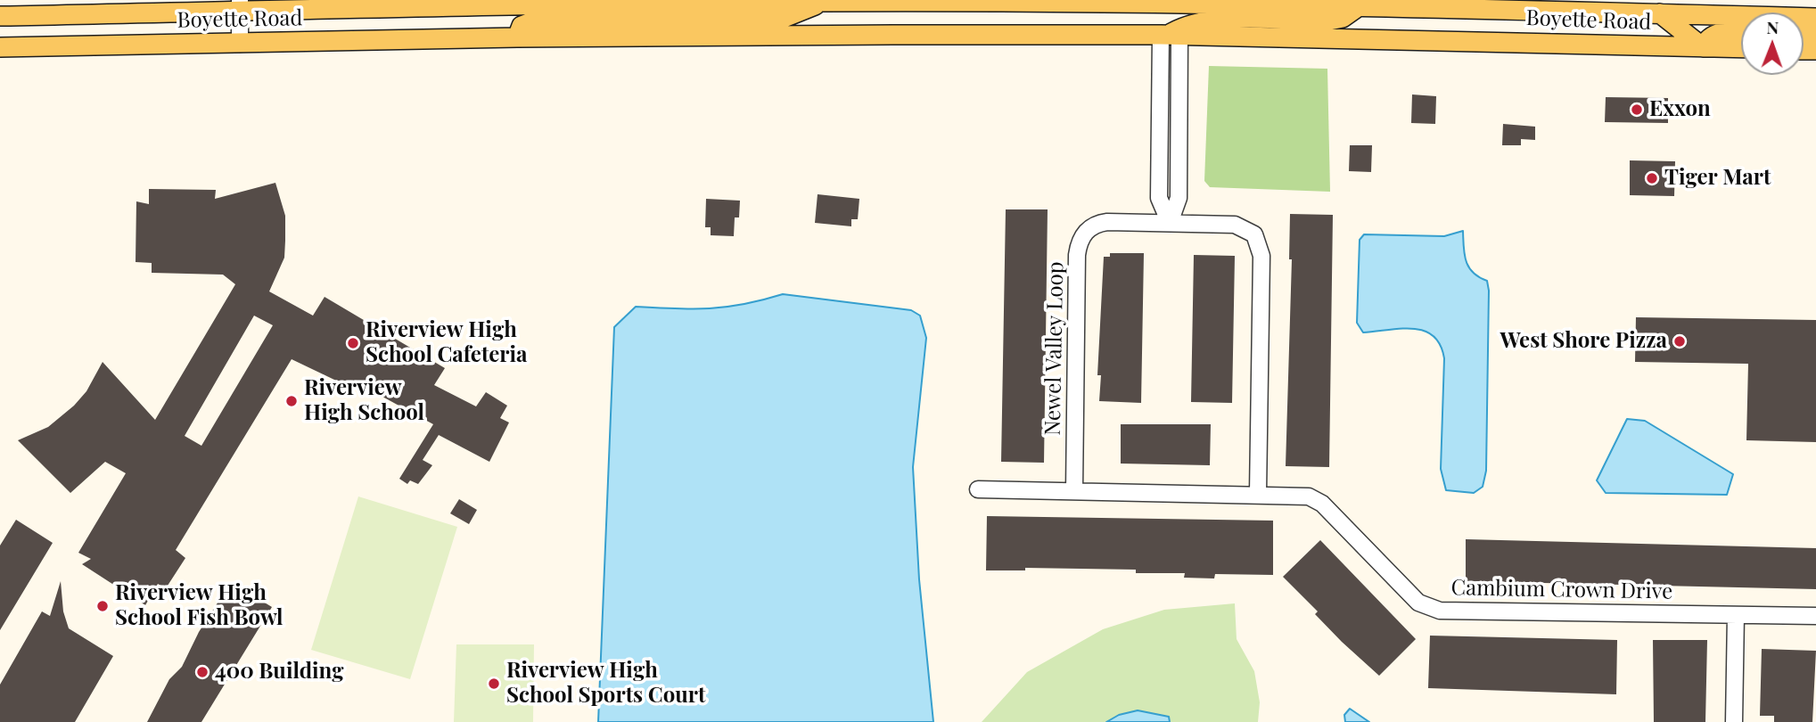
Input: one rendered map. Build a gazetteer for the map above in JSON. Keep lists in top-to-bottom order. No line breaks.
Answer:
{"streets":{"main road":["Boyette Road"],"street":["Newel Valley Loop","Cambium Crown Drive"]},"crossings":[["Newel Valley Loop","Cambium Crown Drive"]],"places":["Exxon","Tiger Mart","West Shore Pizza","Riverview High School Cafeteria","Riverview High School","Riverview High School Fish Bowl","400 Building","Riverview High School Sports Court"],"north":"top"}
